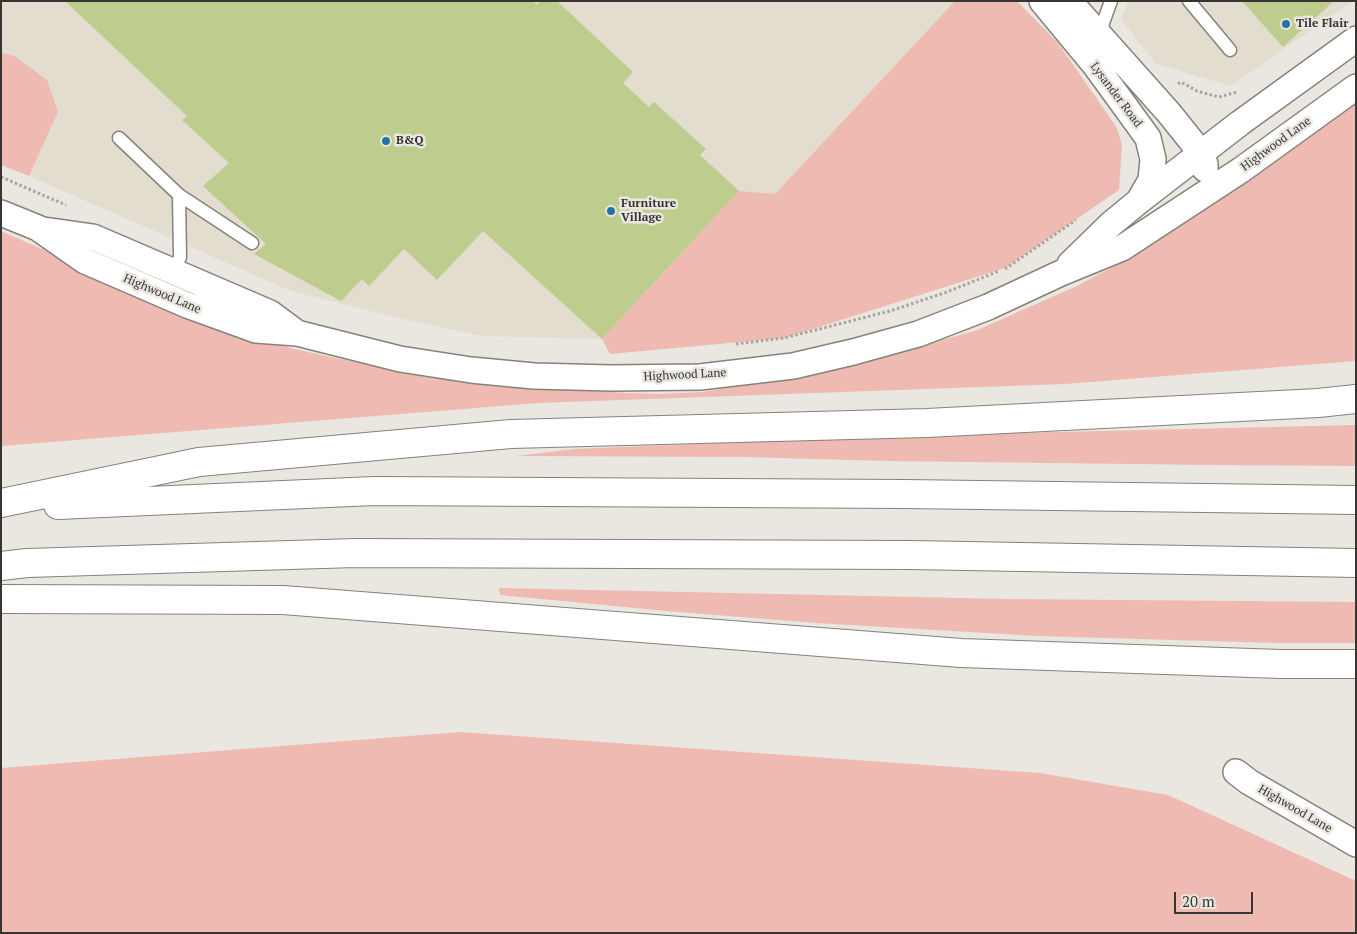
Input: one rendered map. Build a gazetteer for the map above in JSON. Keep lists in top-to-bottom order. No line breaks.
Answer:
{"streets":{"street":["Lysander Road","Highwood Lane"]},"crossings":[["Lysander Road","Highwood Lane"]],"places":["Tile Flair","B&Q","Furniture Village"],"scale_bar":"20 m"}
